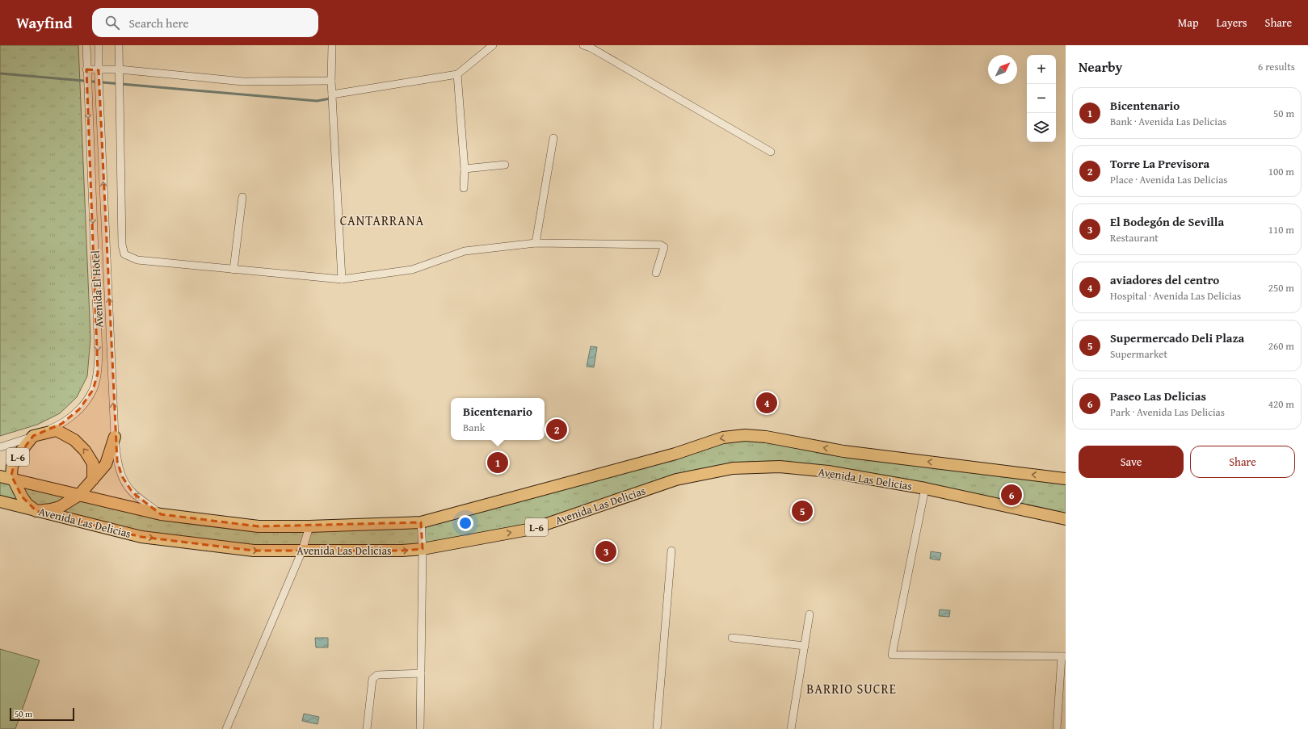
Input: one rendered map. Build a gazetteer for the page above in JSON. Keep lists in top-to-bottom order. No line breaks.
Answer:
{"streets":{"main road":["L-6","Avenida Las Delicias"],"street":["Avenida El Hotel"]},"crossings":[["Avenida El Hotel","L-6"],["L-6","Avenida Las Delicias"]],"districts":["CANTARRANA","BARRIO SUCRE"],"scale_bar":"50 m","north":"top right","page":{"header":"Wayfind","search":"Search here","nav":["Map","Layers","Share"],"heading":["Nearby","6 results"],"map_buttons":["+","−"],"list":[{"mark":"1","name":"Bicentenario","note":"Bank · Avenida Las Delicias","value":"50 m"},{"mark":"2","name":"Torre La Previsora","note":"Place · Avenida Las Delicias","value":"100 m"},{"mark":"3","name":"El Bodegón de Sevilla","note":"Restaurant","value":"110 m"},{"mark":"4","name":"aviadores del centro","note":"Hospital · Avenida Las Delicias","value":"250 m"},{"mark":"5","name":"Supermercado Deli Plaza","note":"Supermarket","value":"260 m"},{"mark":"6","name":"Paseo Las Delicias","note":"Park · Avenida Las Delicias","value":"420 m"}],"pins":["4","2","1","6","5","3"],"popup":["Bicentenario","Bank"],"buttons":["Save","Share"],"scale":"50 m"}}
